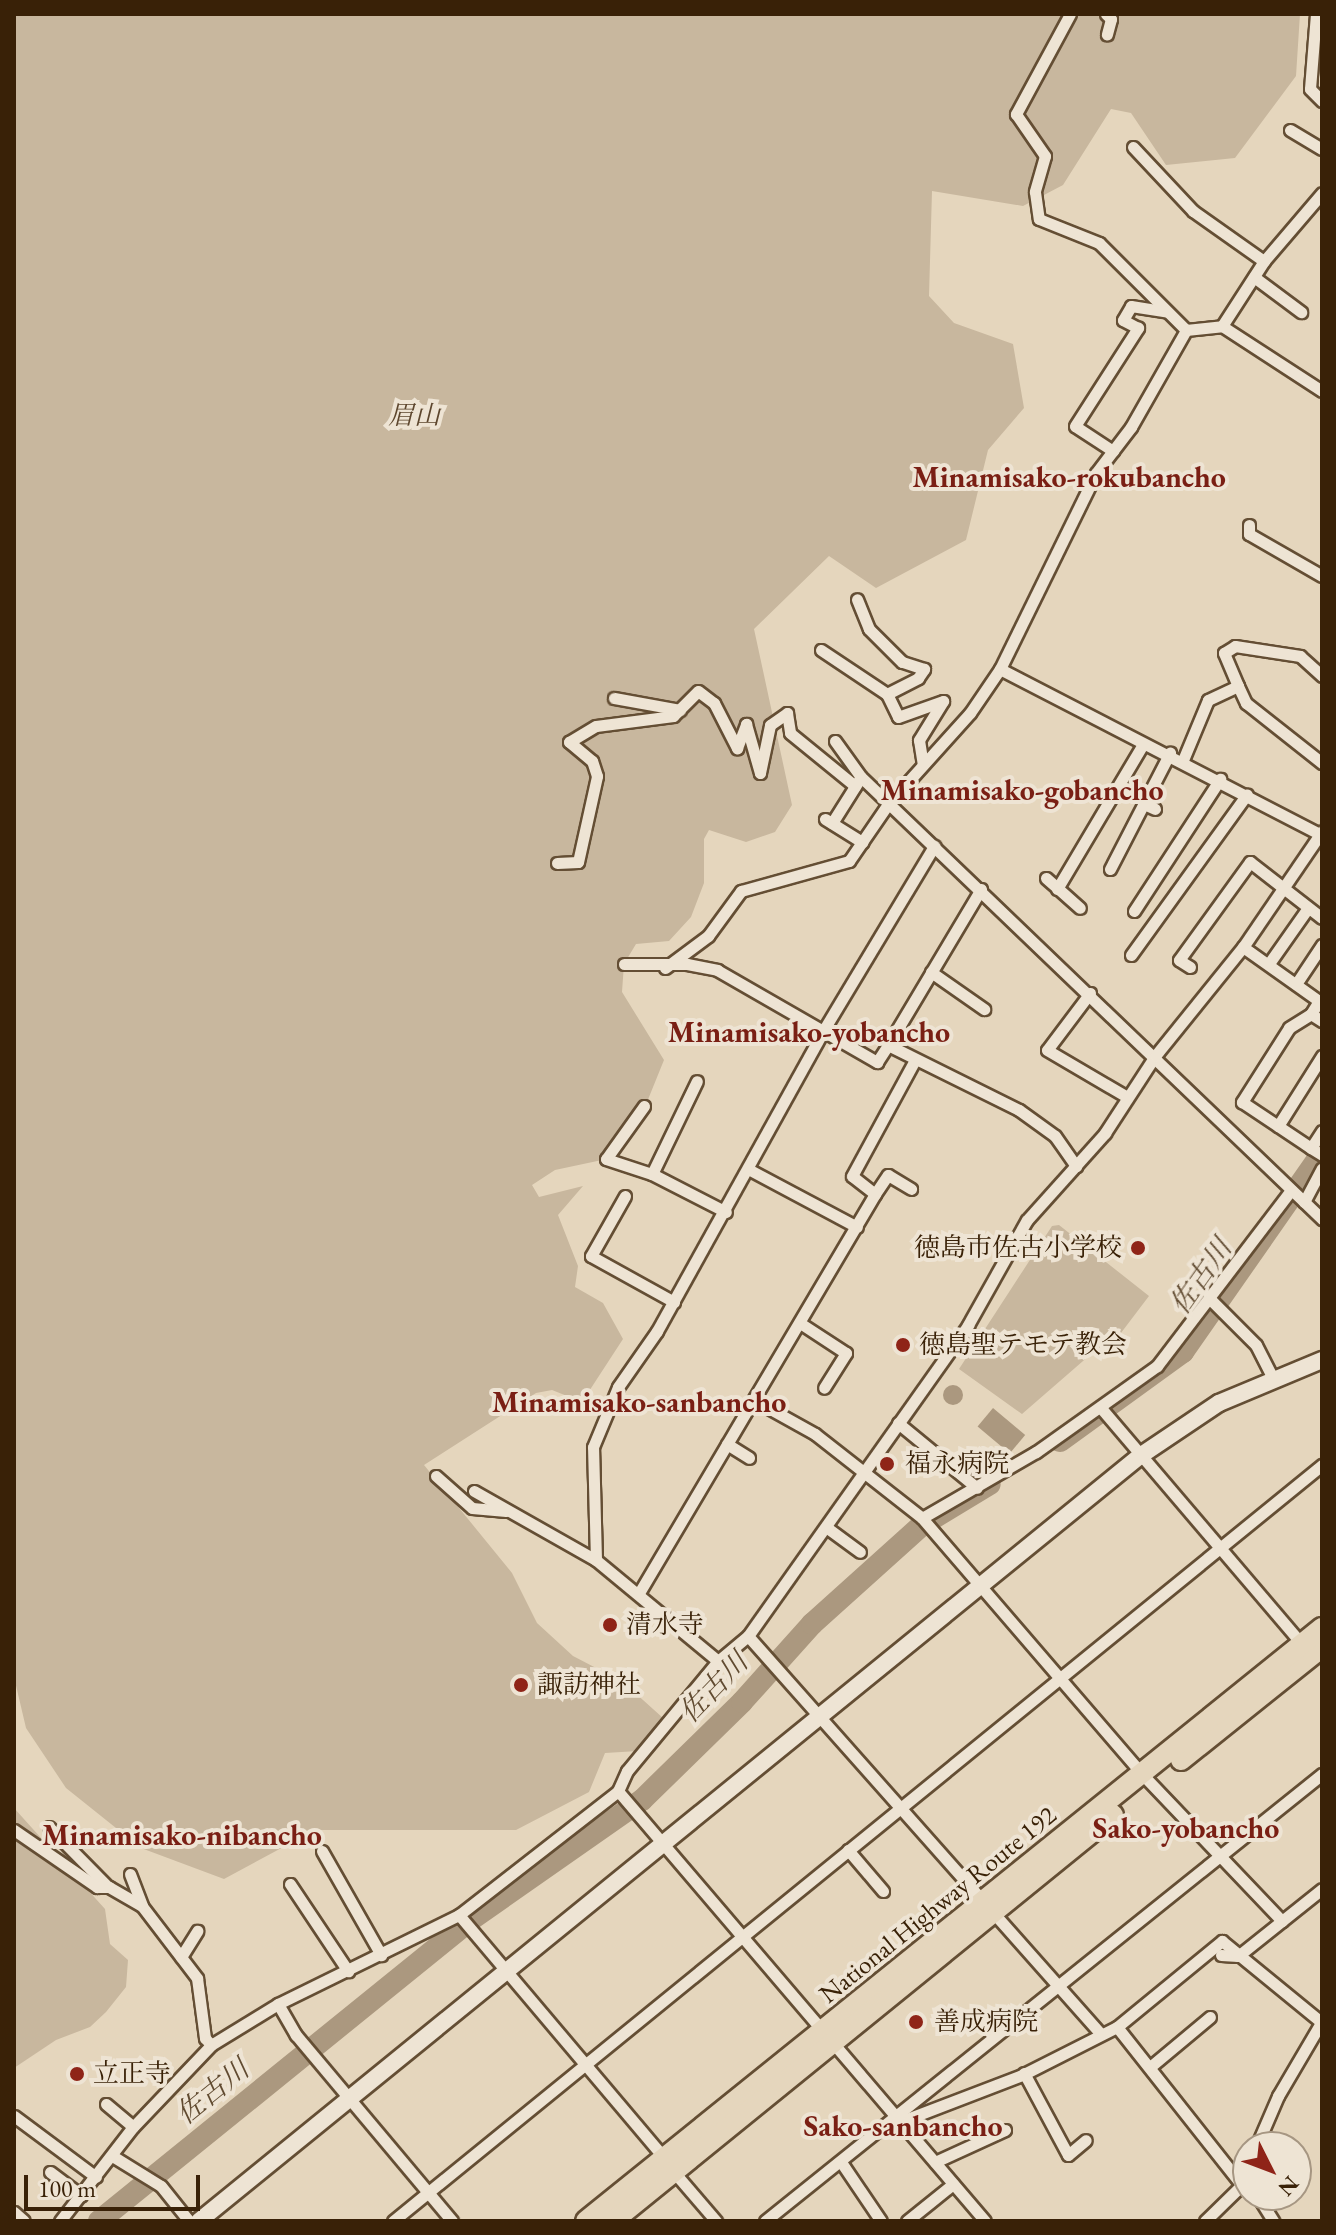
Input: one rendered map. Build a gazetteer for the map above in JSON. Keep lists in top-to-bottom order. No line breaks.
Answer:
{"streets":{"highway":["National Highway Route 192"]},"districts":["Minamisako-rokubancho","Minamisako-gobancho","Minamisako-yobancho","Minamisako-sanbancho","Sako-yobancho","Minamisako-nibancho","Sako-sanbancho"],"water":["佐古川"],"parks":["眉山"],"places":["徳島市佐古小学校","徳島聖テモテ教会","福永病院","清水寺","諏訪神社","善成病院","立正寺"],"scale_bar":"100 m","north":"bottom right"}
